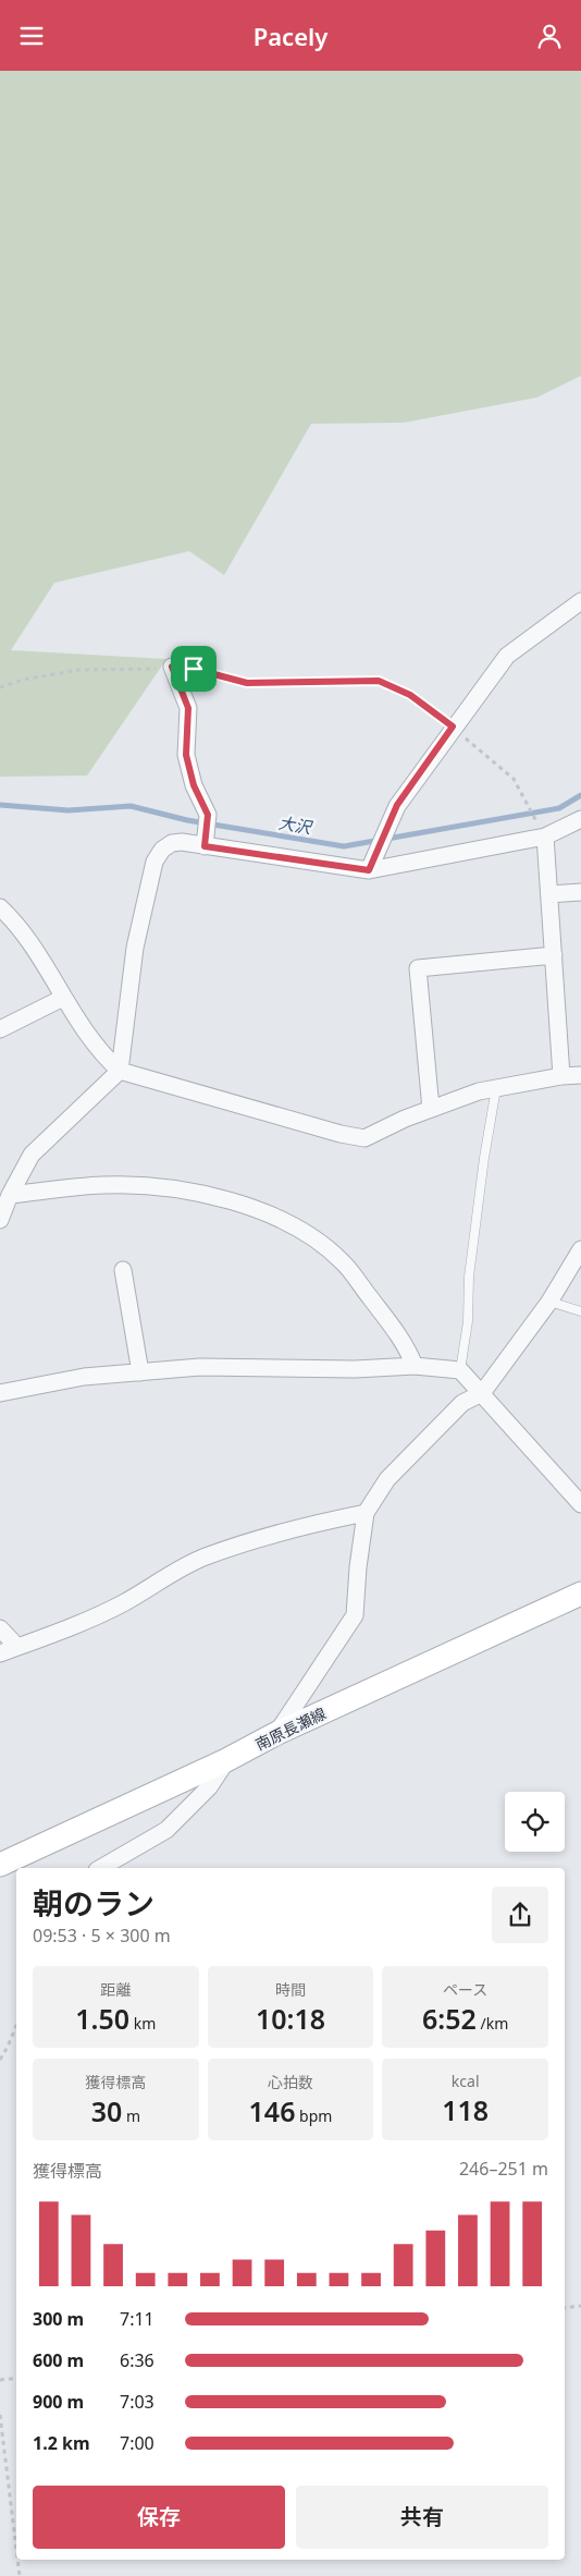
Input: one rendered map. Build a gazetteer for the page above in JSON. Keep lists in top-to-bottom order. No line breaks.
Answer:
{"streets":{"main road":["南原長瀬線"]},"water":["大沢"],"page":{"header":"Pacely","heading":["朝のラン","09:53 · 5 × 300 m"],"stats":[["距離","1.50 km"],["時間","10:18"],["ペース","6:52 /km"],["獲得標高","30 m"],["心拍数","146 bpm"],["kcal","118"]],"chart":["獲得標高","246–251 m"],"list":[{"name":"300 m","note":"7:11"},{"name":"600 m","note":"6:36"},{"name":"900 m","note":"7:03"},{"name":"1.2 km","note":"7:00"}],"buttons":["保存","共有"]}}
